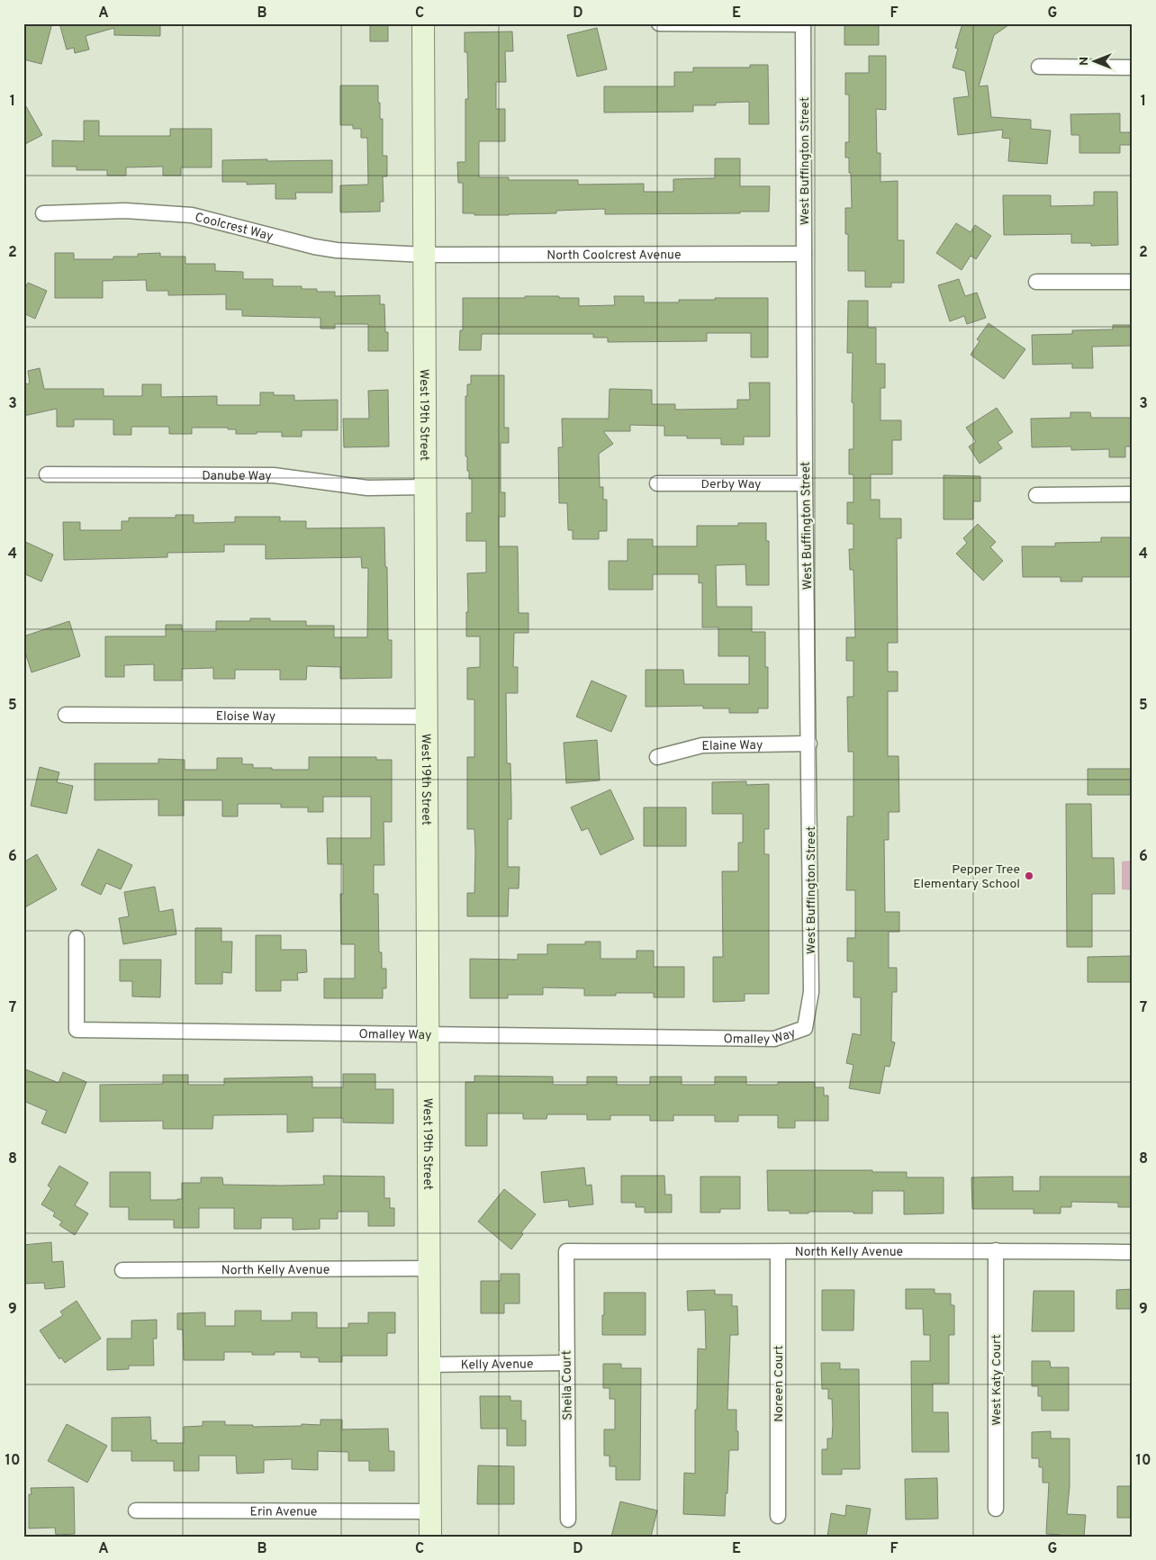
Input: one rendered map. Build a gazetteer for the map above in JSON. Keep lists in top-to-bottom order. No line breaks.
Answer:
{"streets":{"main road":["West 19th Street"],"street":["West Buffington Street","Coolcrest Way","North Coolcrest Avenue","Danube Way","Derby Way","Eloise Way","Elaine Way","Omalley Way","North Kelly Avenue","Kelly Avenue","West Katy Court","Noreen Court","Sheila Court","Erin Avenue"]},"crossings":[["West Buffington Street","North Coolcrest Avenue"],["West Buffington Street","Derby Way"],["West Buffington Street","Elaine Way"],["West Buffington Street","Omalley Way"],["Coolcrest Way","North Coolcrest Avenue"],["Coolcrest Way","West 19th Street"],["North Coolcrest Avenue","West 19th Street"],["West 19th Street","Danube Way"],["West 19th Street","Eloise Way"],["West 19th Street","Omalley Way"],["West 19th Street","North Kelly Avenue"],["West 19th Street","Kelly Avenue"],["West 19th Street","Erin Avenue"],["North Kelly Avenue","West Katy Court"],["North Kelly Avenue","Noreen Court"],["North Kelly Avenue","Sheila Court"],["Kelly Avenue","Sheila Court"]],"places":["Pepper Tree Elementary School"],"north":"left","grid":{"columns":["A","B","C","D","E","F","G"],"rows":["1","2","3","4","5","6","7","8","9","10"]}}
